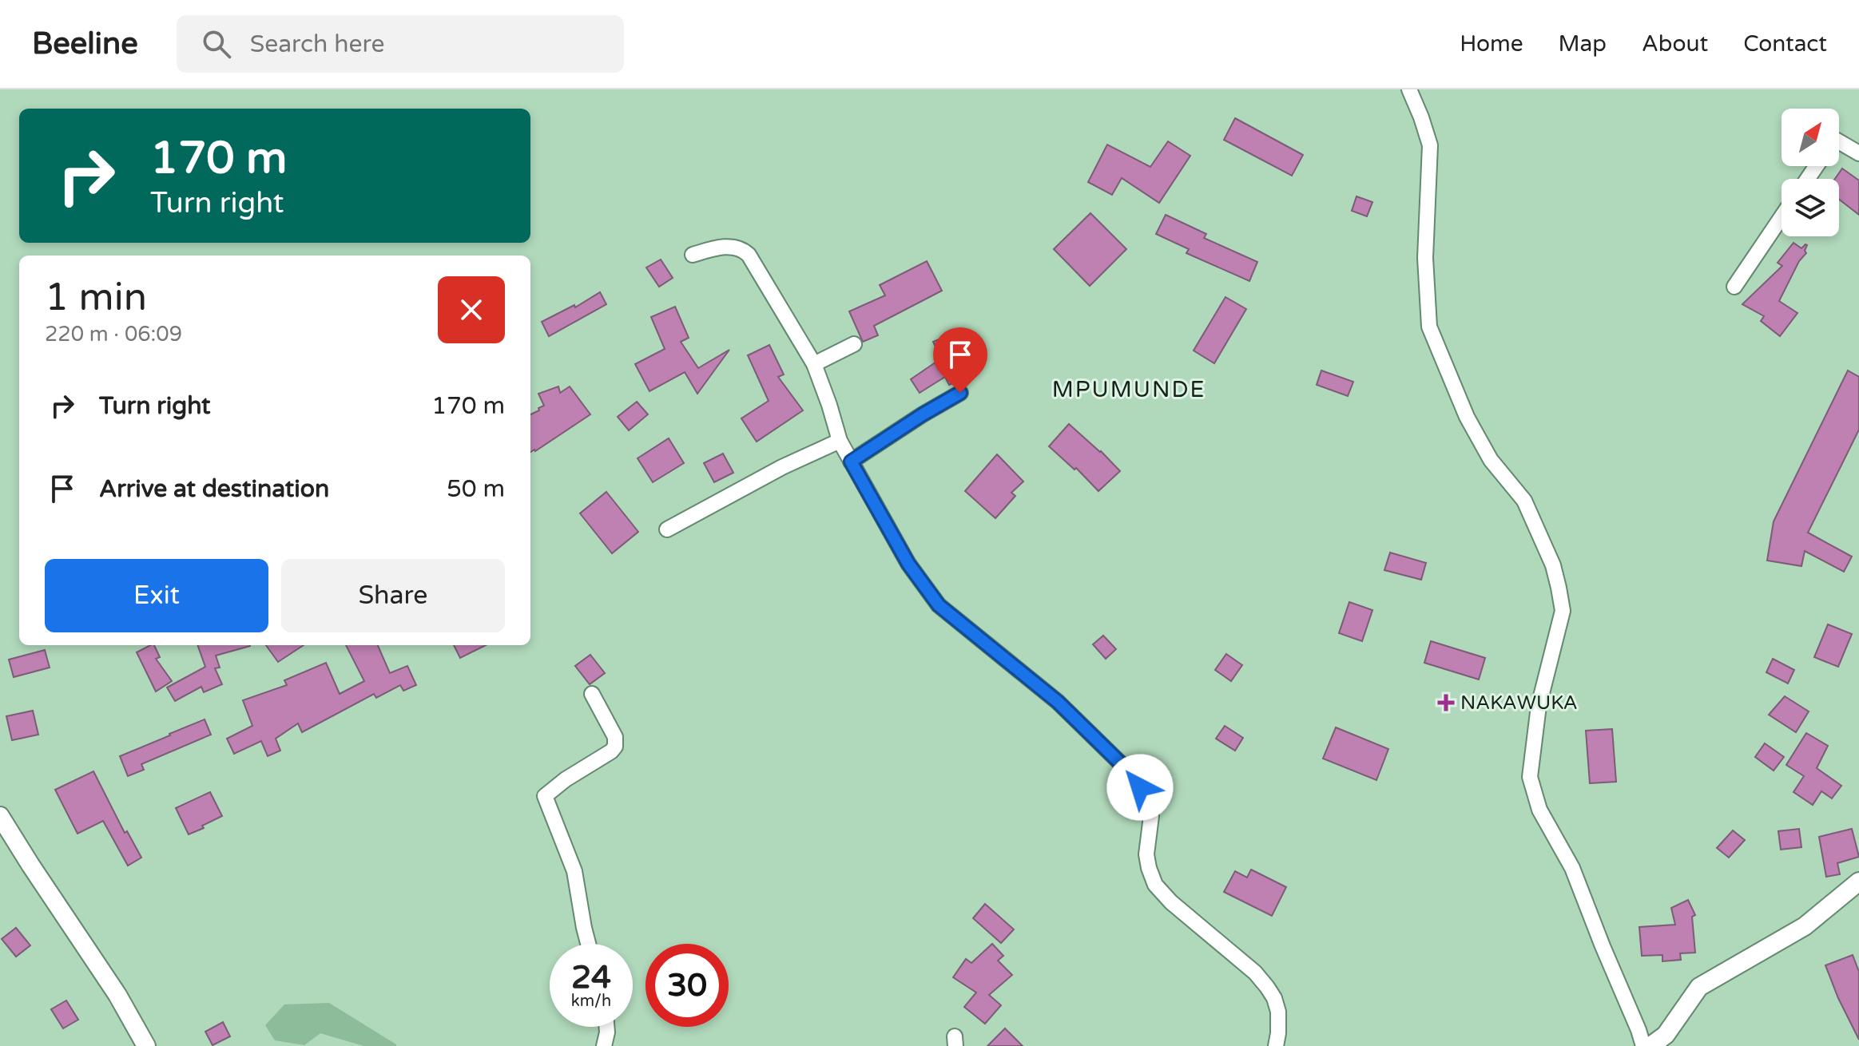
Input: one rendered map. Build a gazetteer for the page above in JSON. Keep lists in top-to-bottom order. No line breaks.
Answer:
{"districts":["MPUMUNDE"],"places":{"health":["NAKAWUKA"]},"north":"top right","page":{"header":"Beeline","search":"Search here","nav":["Home","Map","About","Contact"],"turn":["170 m","Turn right"],"heading":["1 min","220 m · 06:09"],"list":[{"name":"Turn right","value":"170 m"},{"name":"Arrive at destination","value":"50 m"}],"buttons":["Exit","Share"],"speed":"24 km/h","limit":"30"}}
